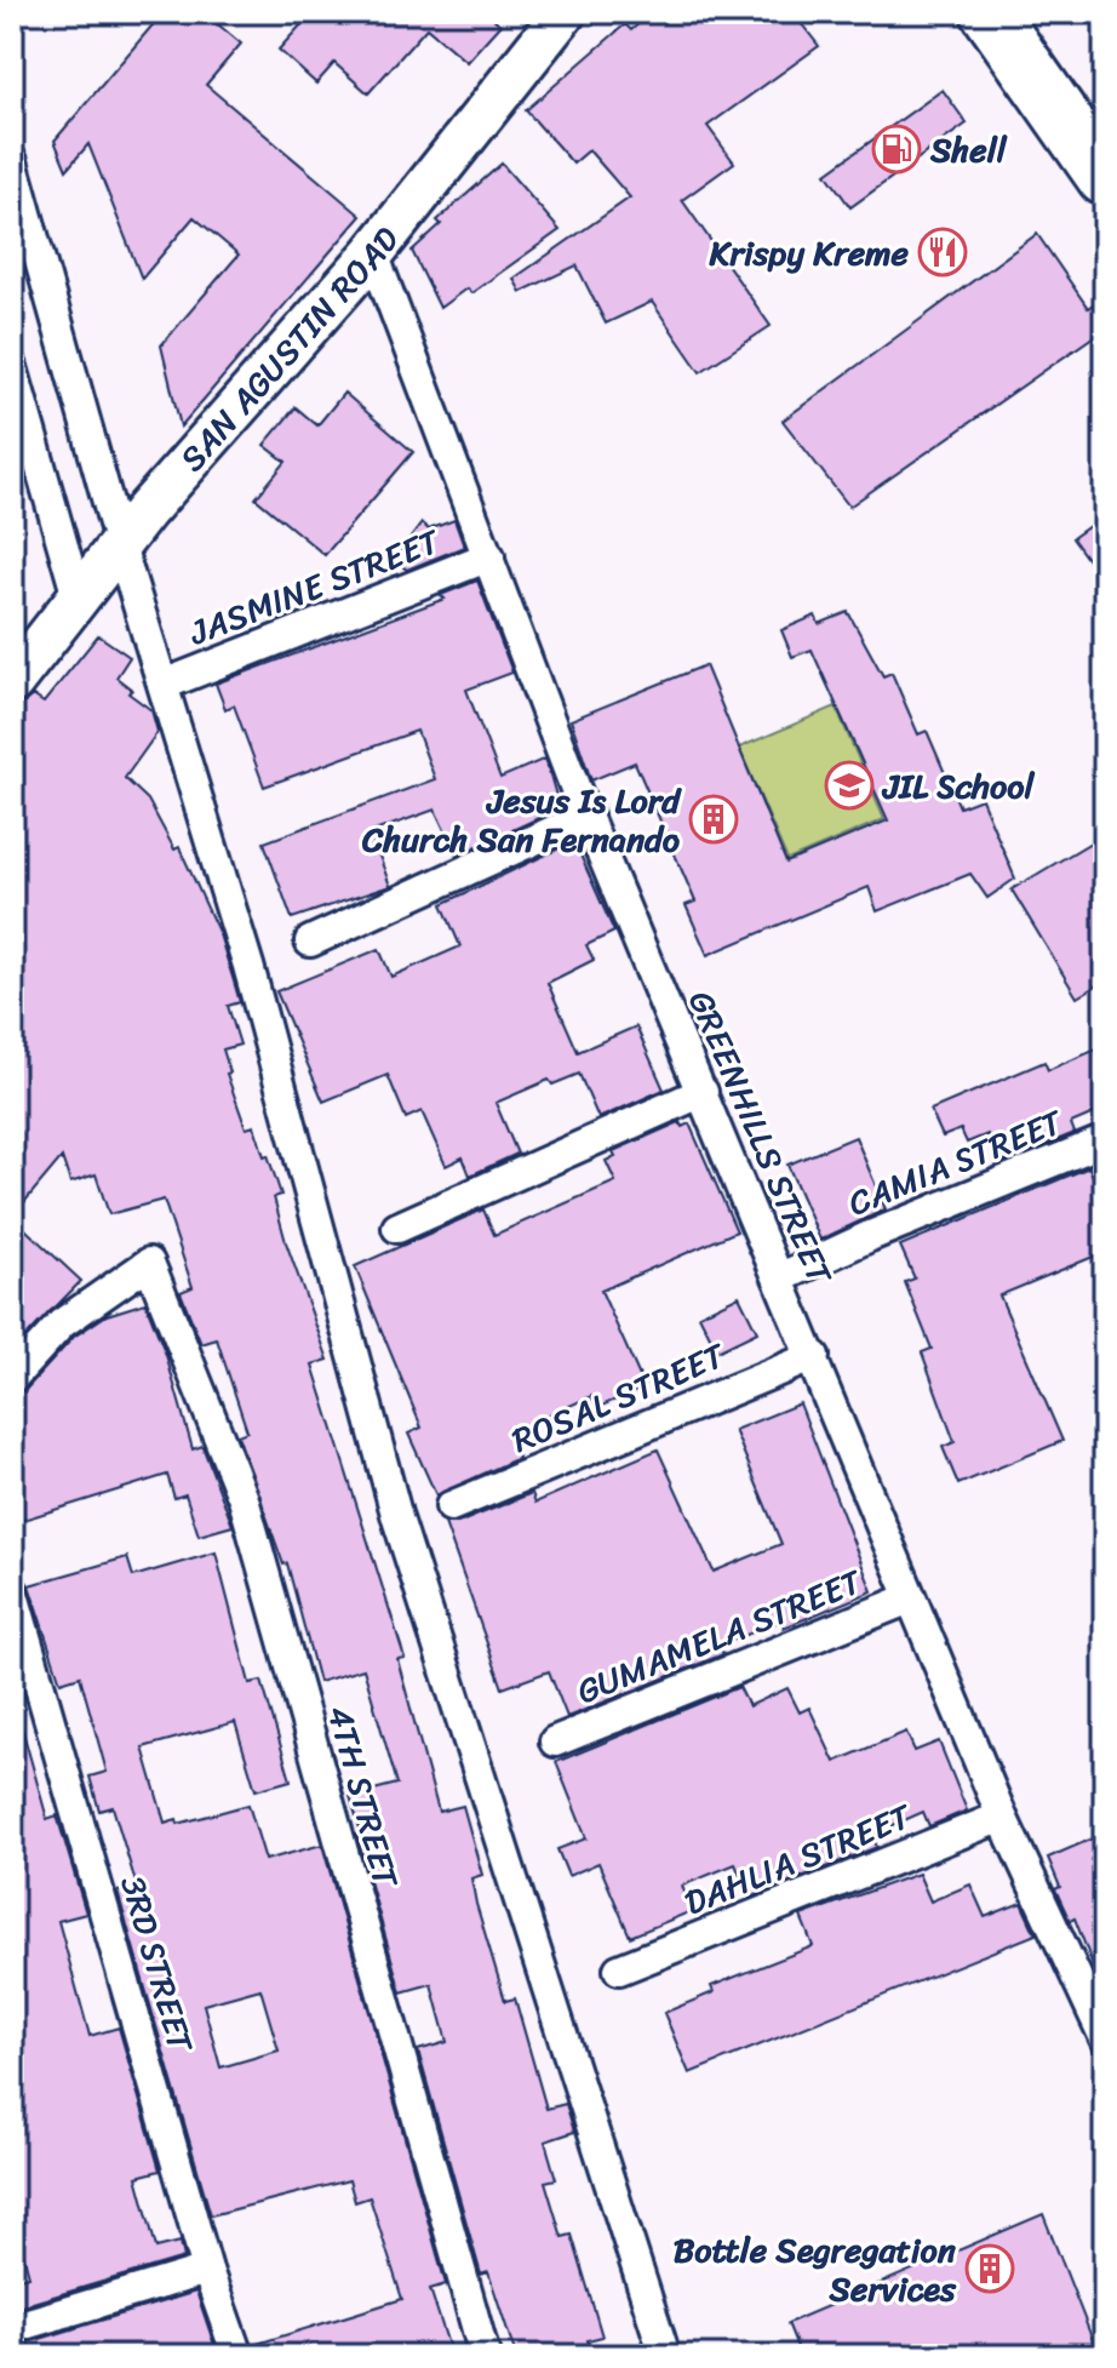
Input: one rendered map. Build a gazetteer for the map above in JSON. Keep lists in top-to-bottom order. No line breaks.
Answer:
{"streets":{"street":["SAN AGUSTIN ROAD","JASMINE STREET","GREENHILLS STREET","CAMIA STREET","ROSAL STREET","GUMAMELA STREET","4TH STREET","DAHLIA STREET","3RD STREET"]},"crossings":[["SAN AGUSTIN ROAD","GREENHILLS STREET"],["JASMINE STREET","GREENHILLS STREET"],["GREENHILLS STREET","CAMIA STREET"],["GREENHILLS STREET","ROSAL STREET"],["GREENHILLS STREET","GUMAMELA STREET"],["GREENHILLS STREET","DAHLIA STREET"]],"places":{"fuel station":["Shell"],"restaurant":["Krispy Kreme"],"school or university":["JIL School"],"building":["Jesus Is Lord Church San Fernando","Bottle Segregation Services"]}}
